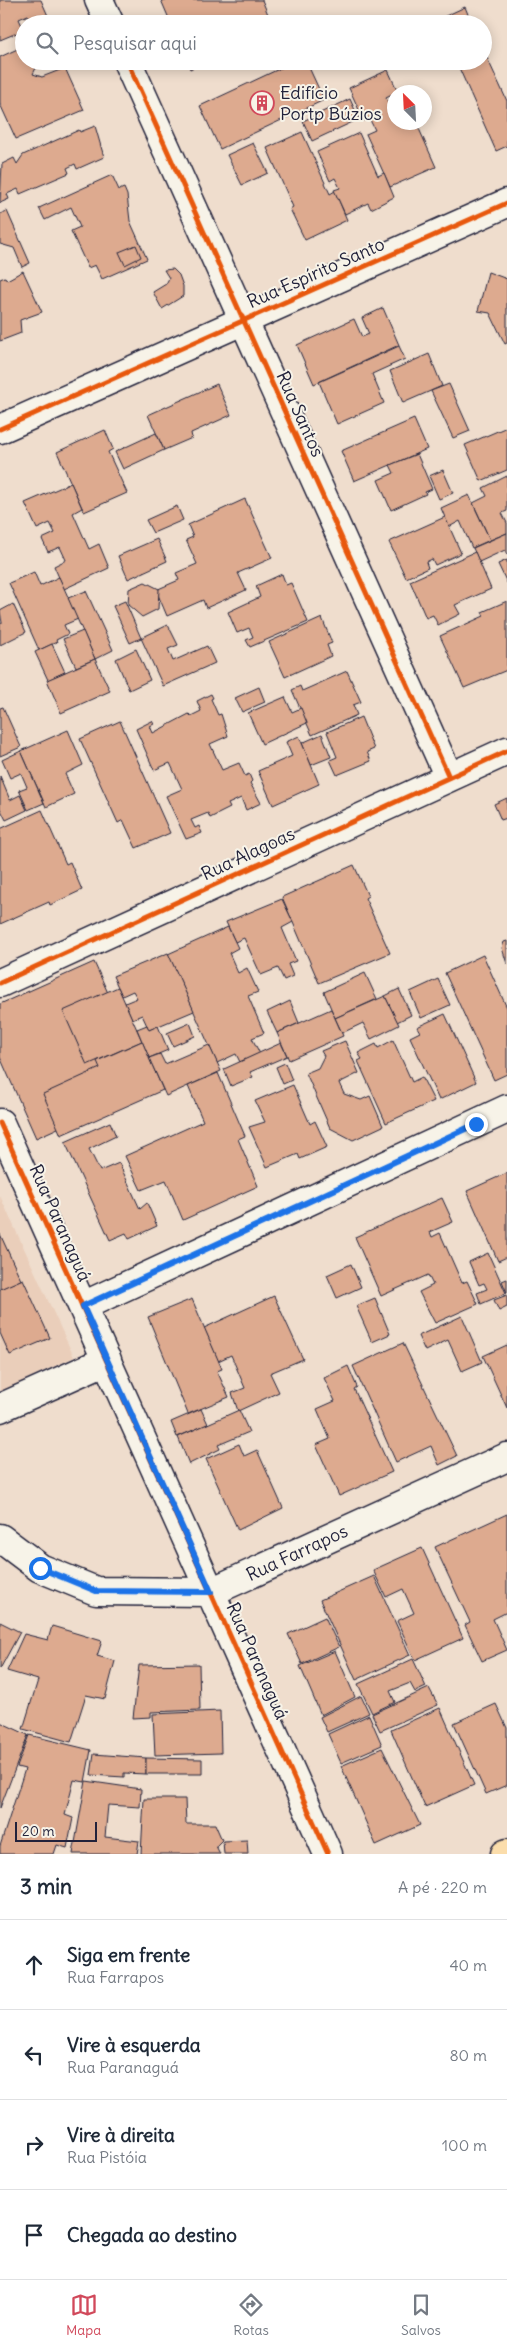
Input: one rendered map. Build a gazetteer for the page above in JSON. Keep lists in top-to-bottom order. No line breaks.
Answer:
{"streets":{"street":["Rua Espírito Santo","Rua Santos","Rua Alagoas","Rua Paranaguá","Rua Farrapos"]},"crossings":[["Rua Espírito Santo","Rua Santos"],["Rua Santos","Rua Alagoas"],["Rua Paranaguá","Rua Farrapos"]],"places":{"building":["Edifício Portp Búzios"]},"scale_bar":"20 m","north":"top left","page":{"search":"Pesquisar aqui","scale":"20 m","heading":["3 min","A pé · 220 m"],"list":[["Siga em frente","Rua Farrapos","40 m"],["Vire à esquerda","Rua Paranaguá","80 m"],["Vire à direita","Rua Pistóia","100 m"],"Chegada ao destino"],"nav":["Mapa","Rotas","Salvos"]}}
